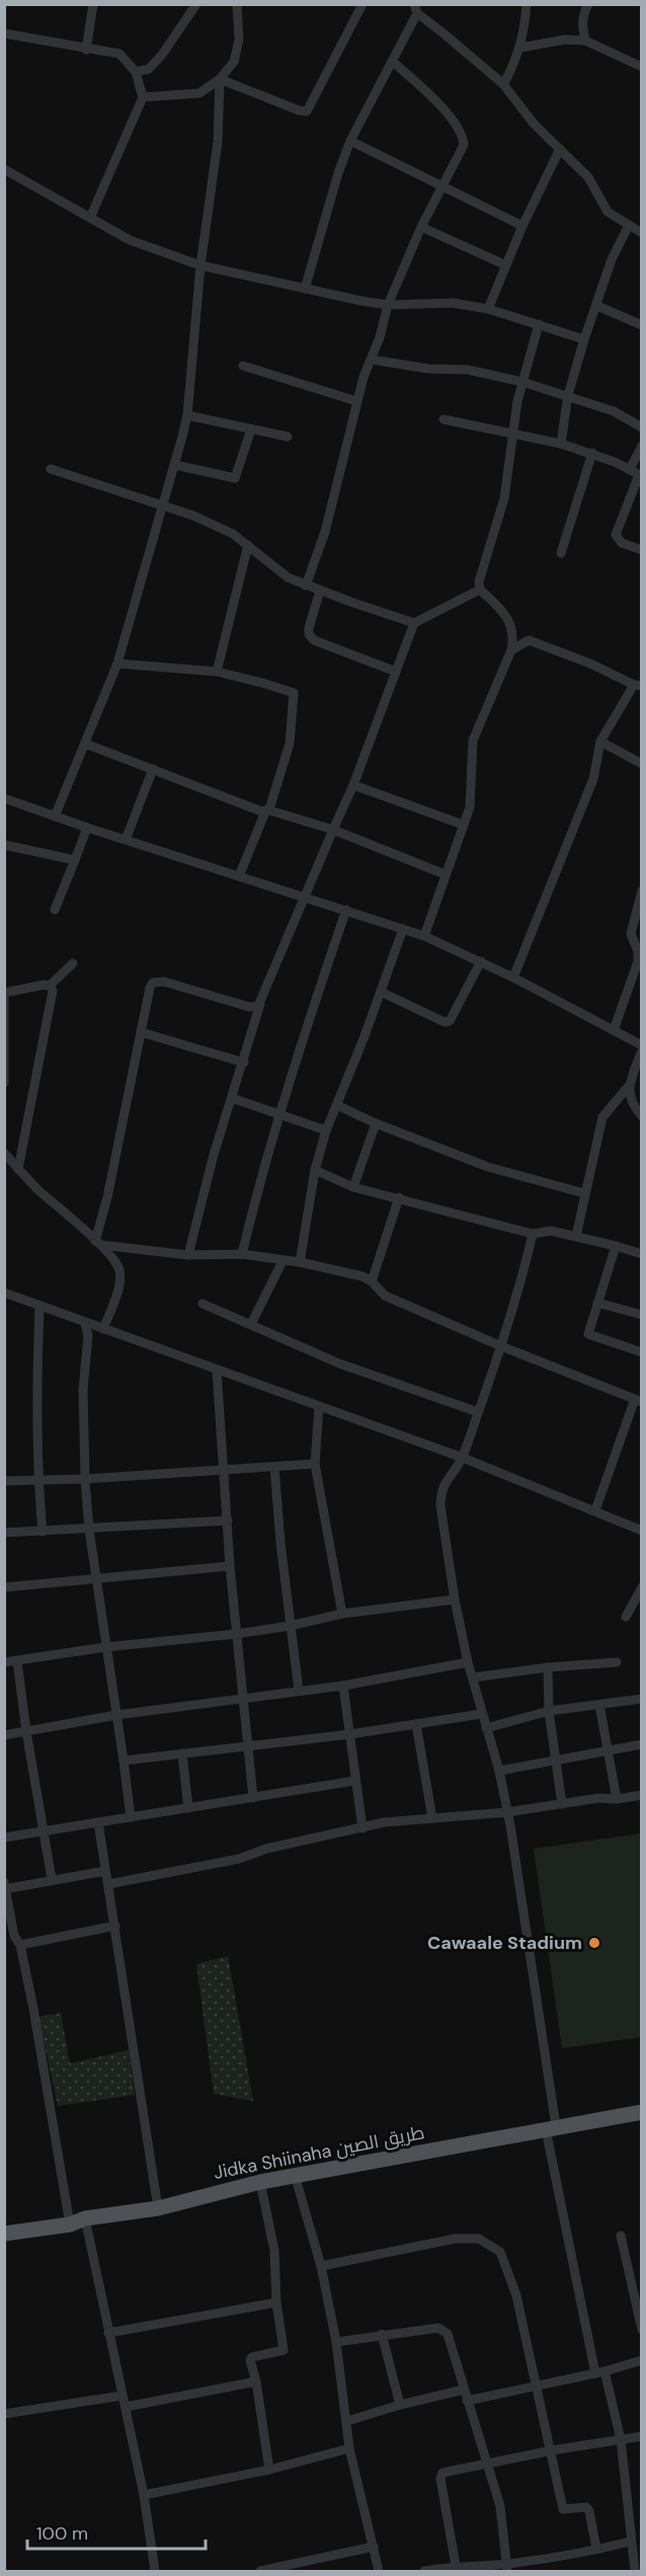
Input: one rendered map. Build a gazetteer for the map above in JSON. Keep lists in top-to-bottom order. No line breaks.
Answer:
{"streets":{"main road":["Jidka Shiinaha طريق الصين"]},"places":["Cawaale Stadium"],"scale_bar":"100 m"}
